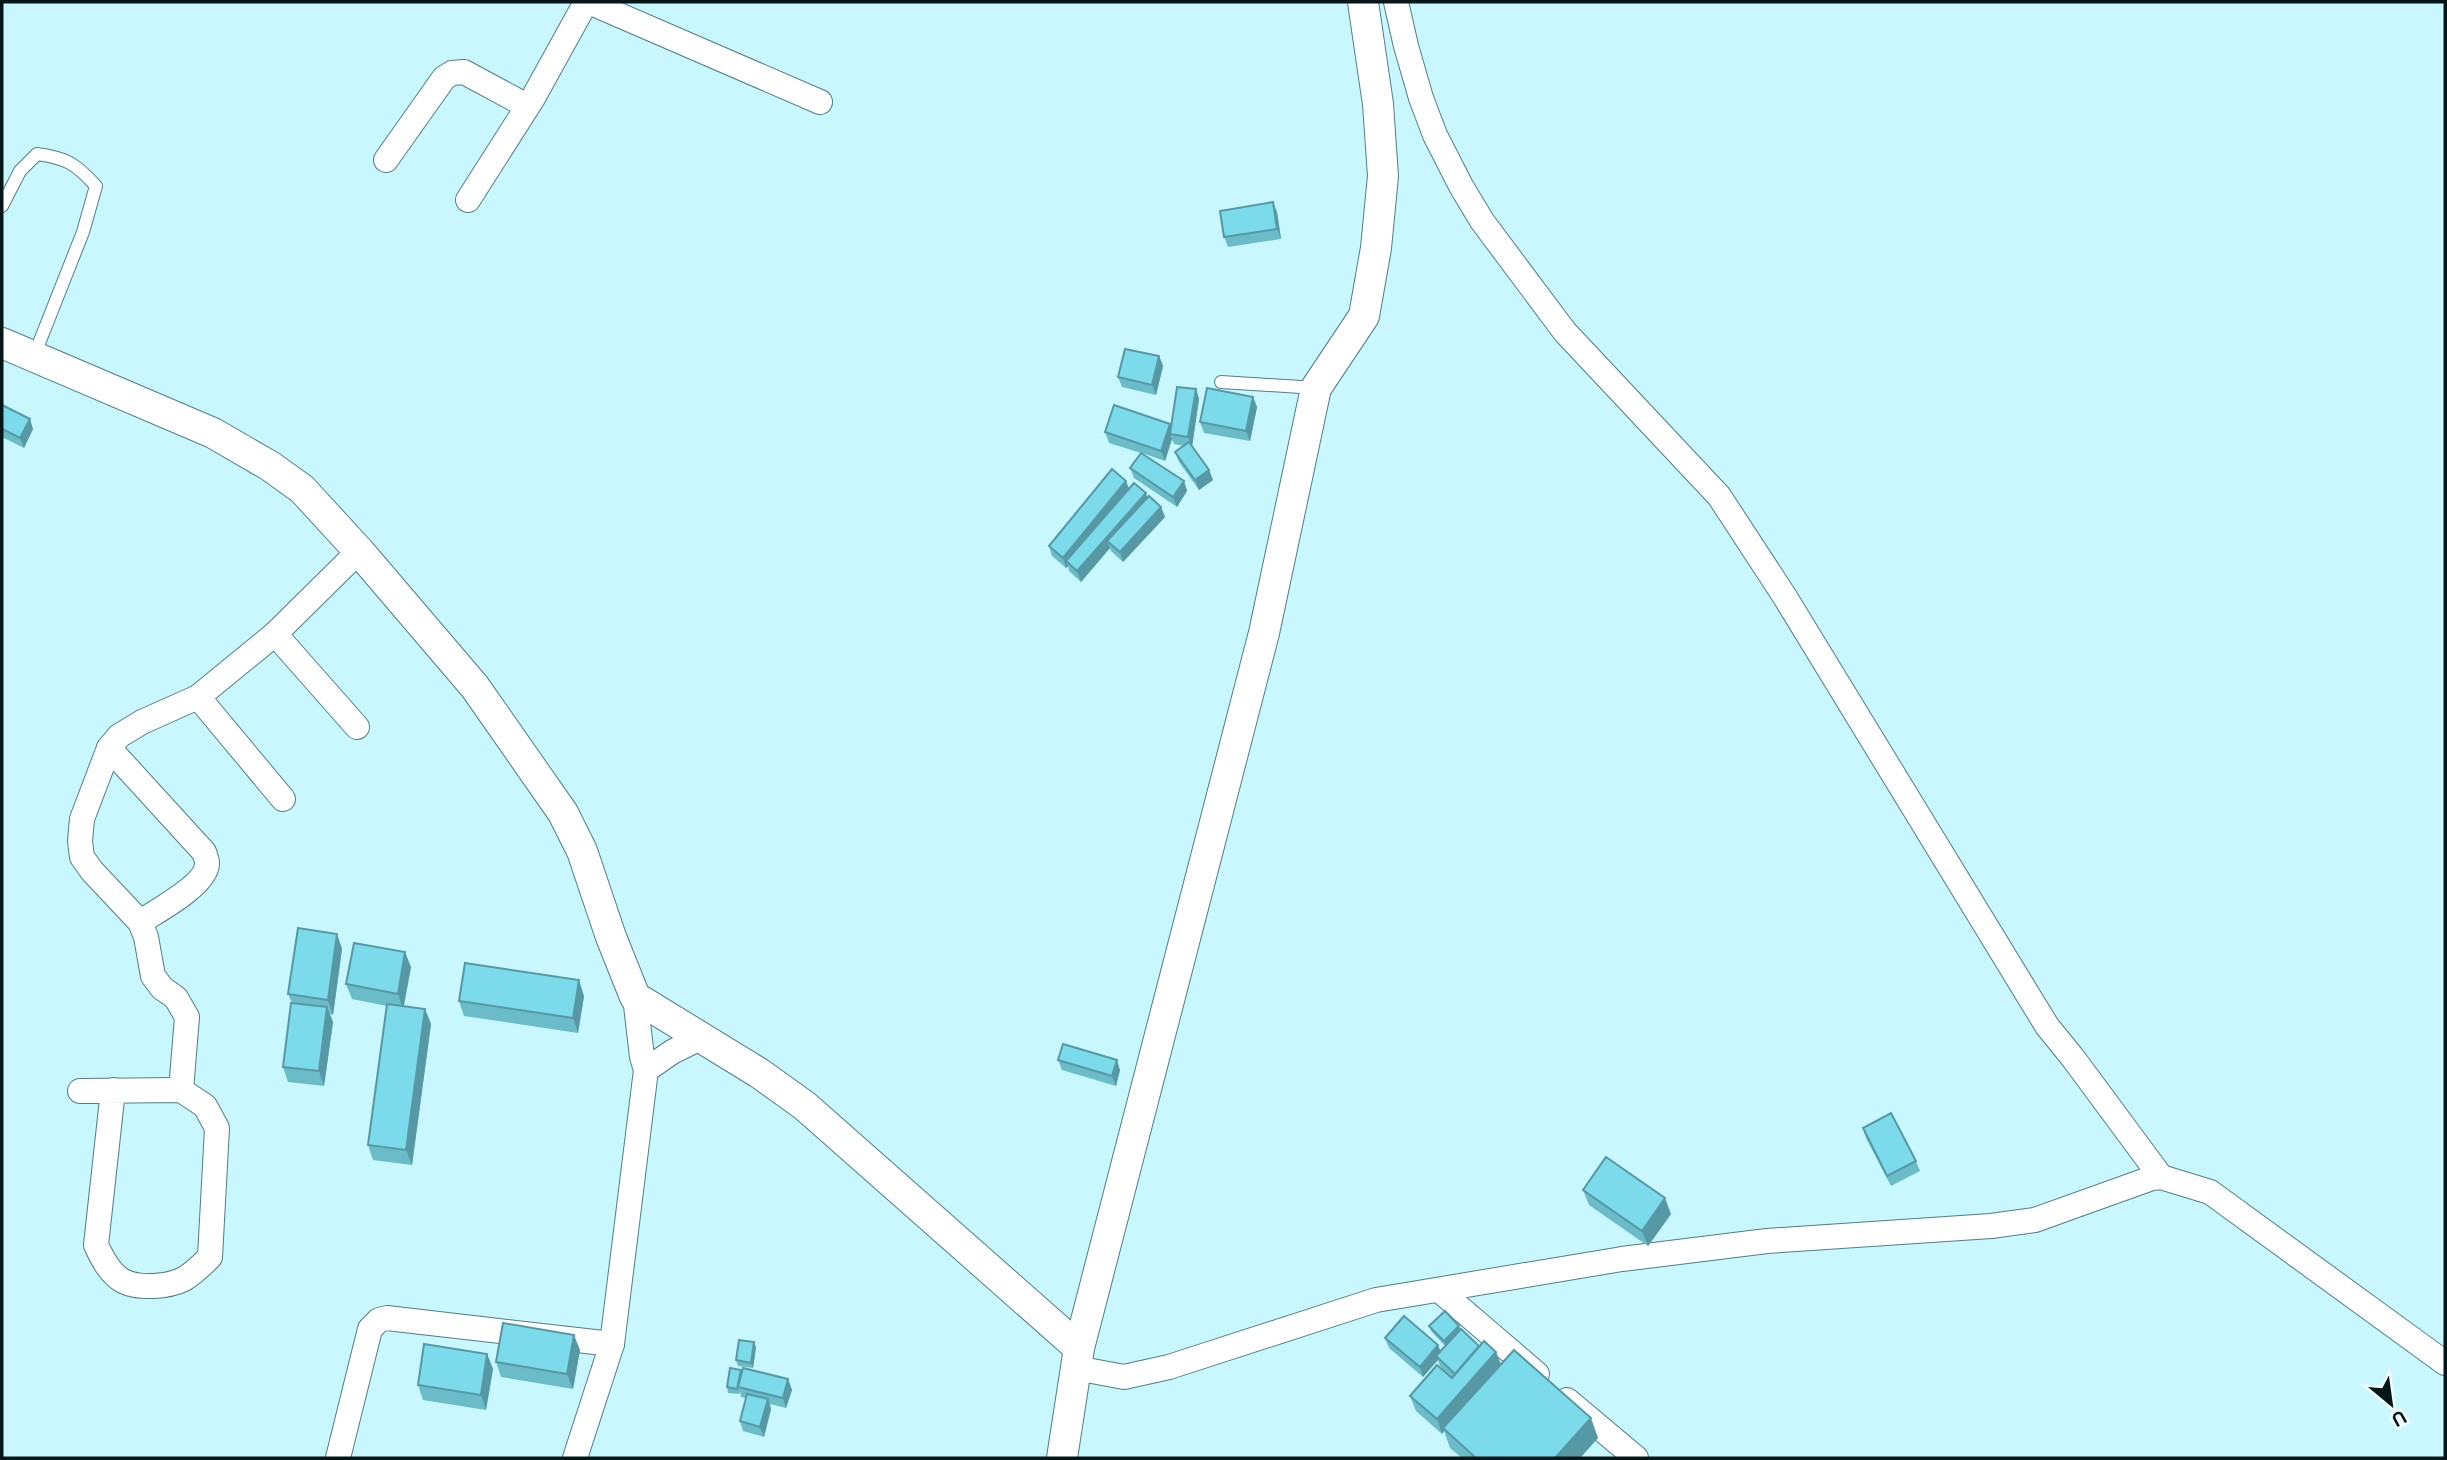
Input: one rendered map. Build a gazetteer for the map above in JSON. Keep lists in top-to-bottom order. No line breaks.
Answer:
{"north":"bottom right"}
